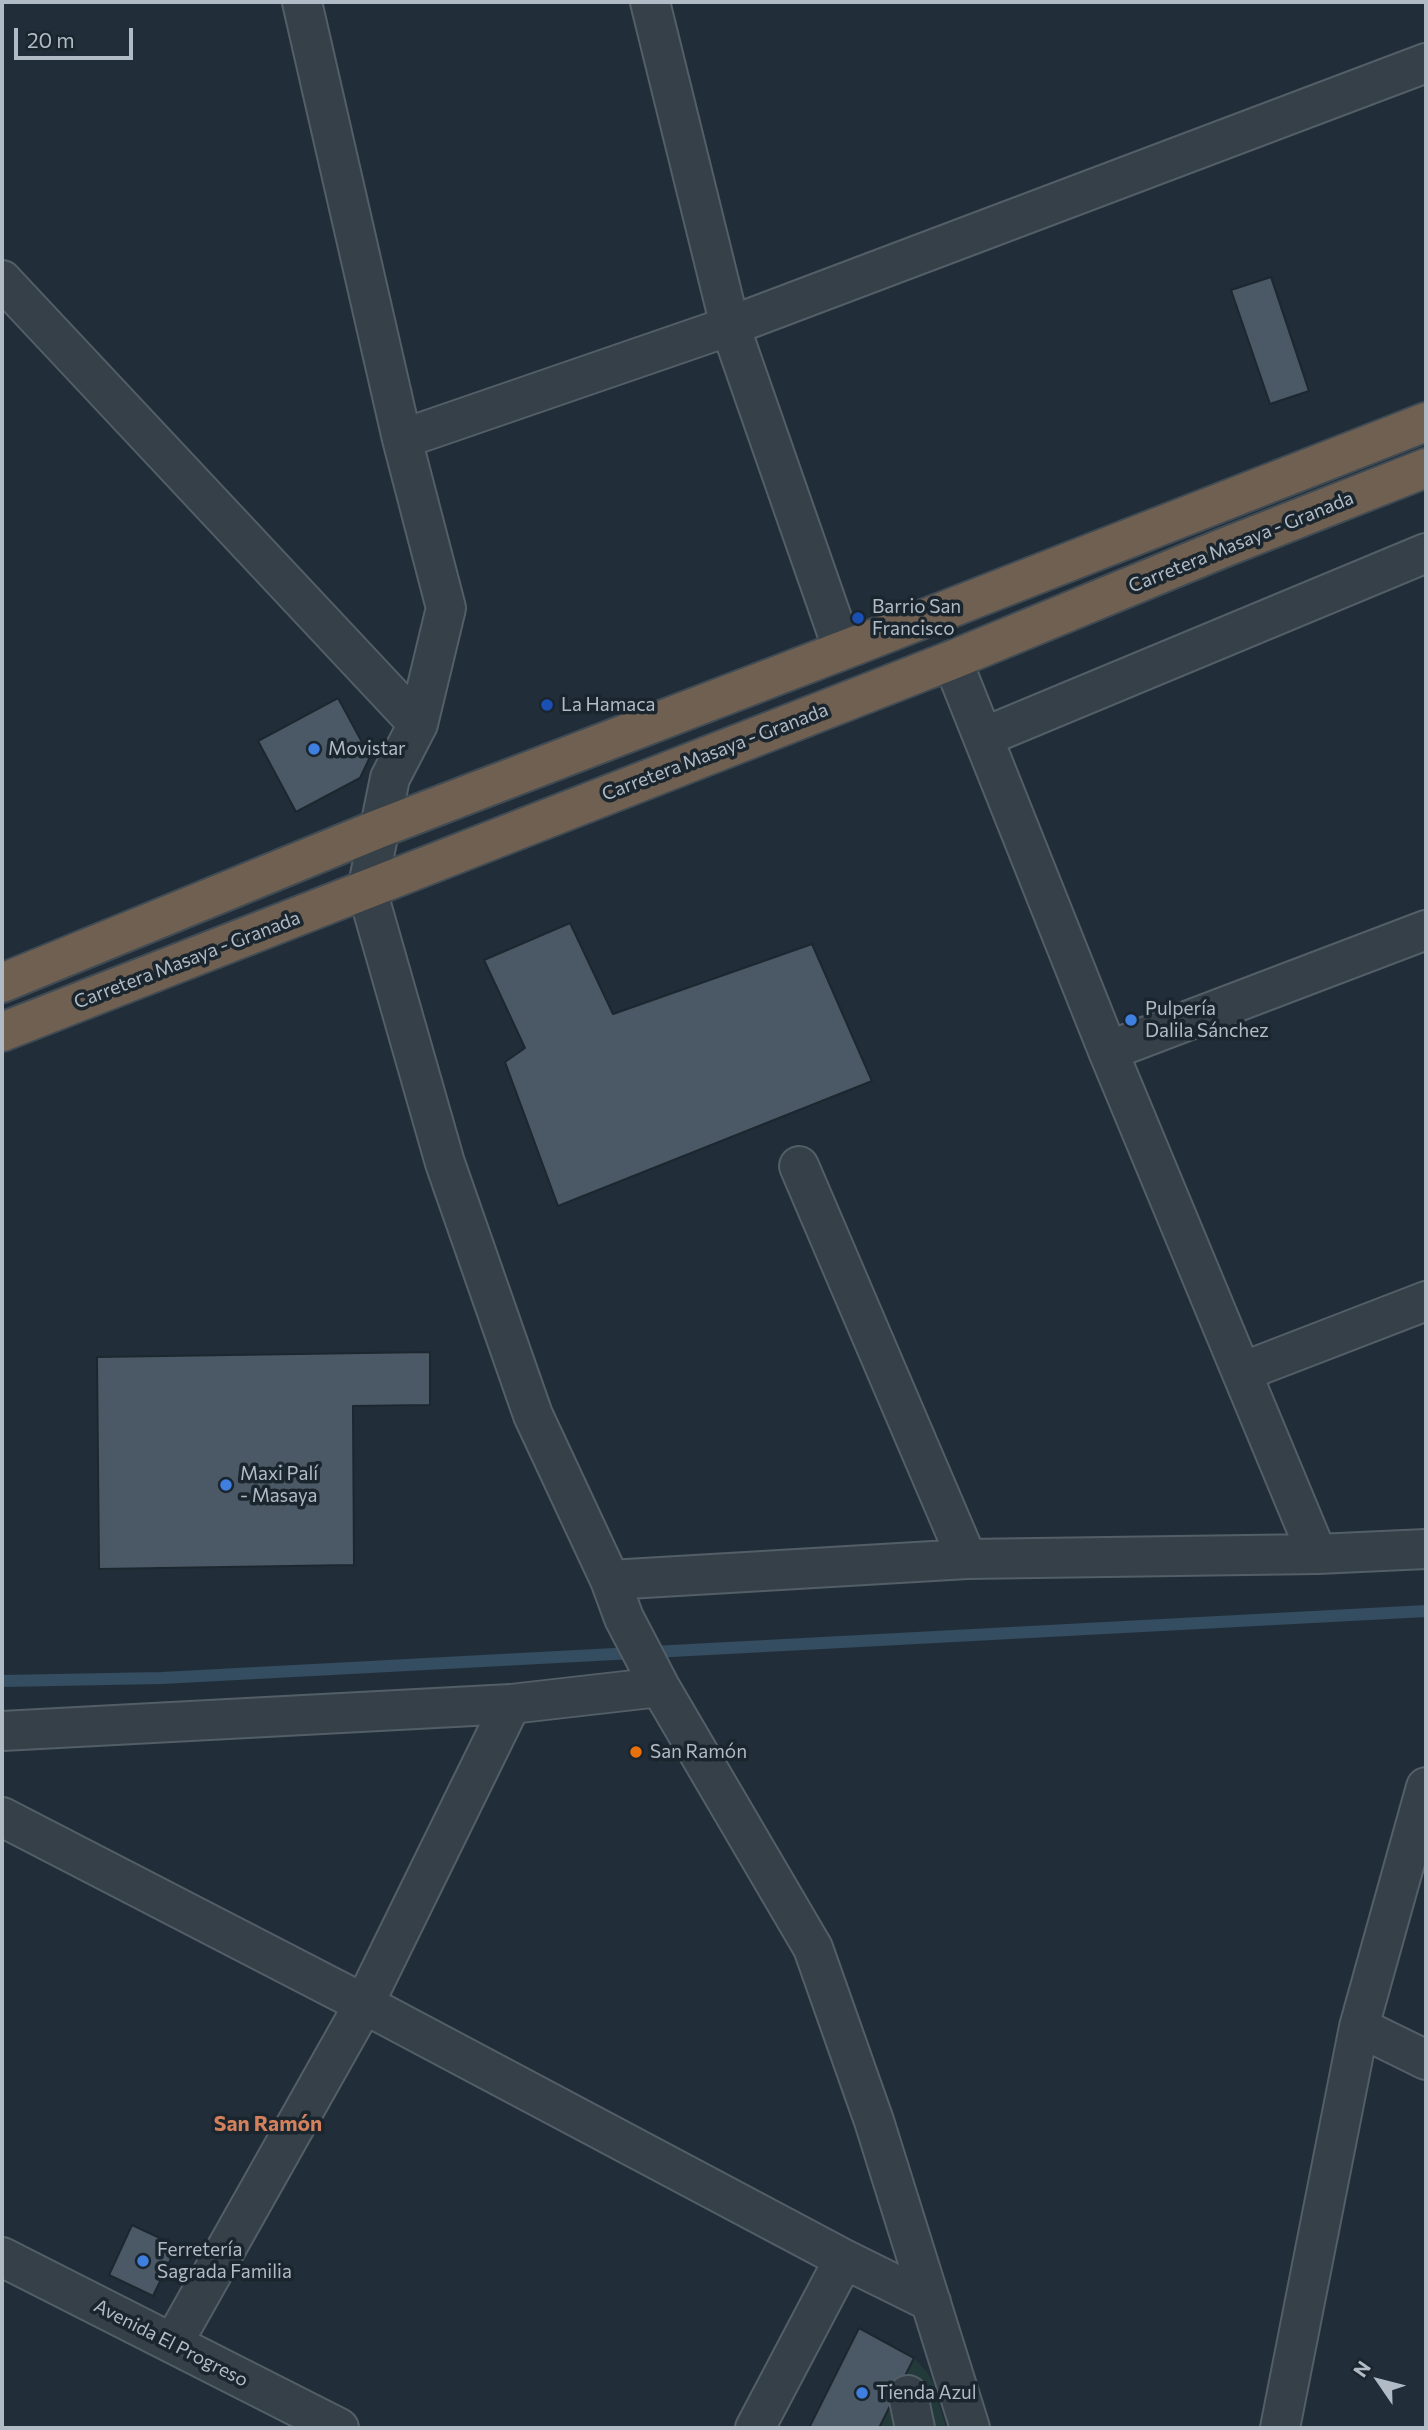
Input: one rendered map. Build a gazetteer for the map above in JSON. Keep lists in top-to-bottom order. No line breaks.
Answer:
{"streets":{"highway":["Carretera Masaya - Granada"],"street":["Avenida El Progreso"]},"districts":["San Ramón"],"places":["Barrio San Francisco","La Hamaca","Movistar","Pulpería Dalila Sánchez","Maxi Palí - Masaya","San Ramón","Ferretería Sagrada Familia","Tienda Azul"],"scale_bar":"20 m","north":"top left"}
